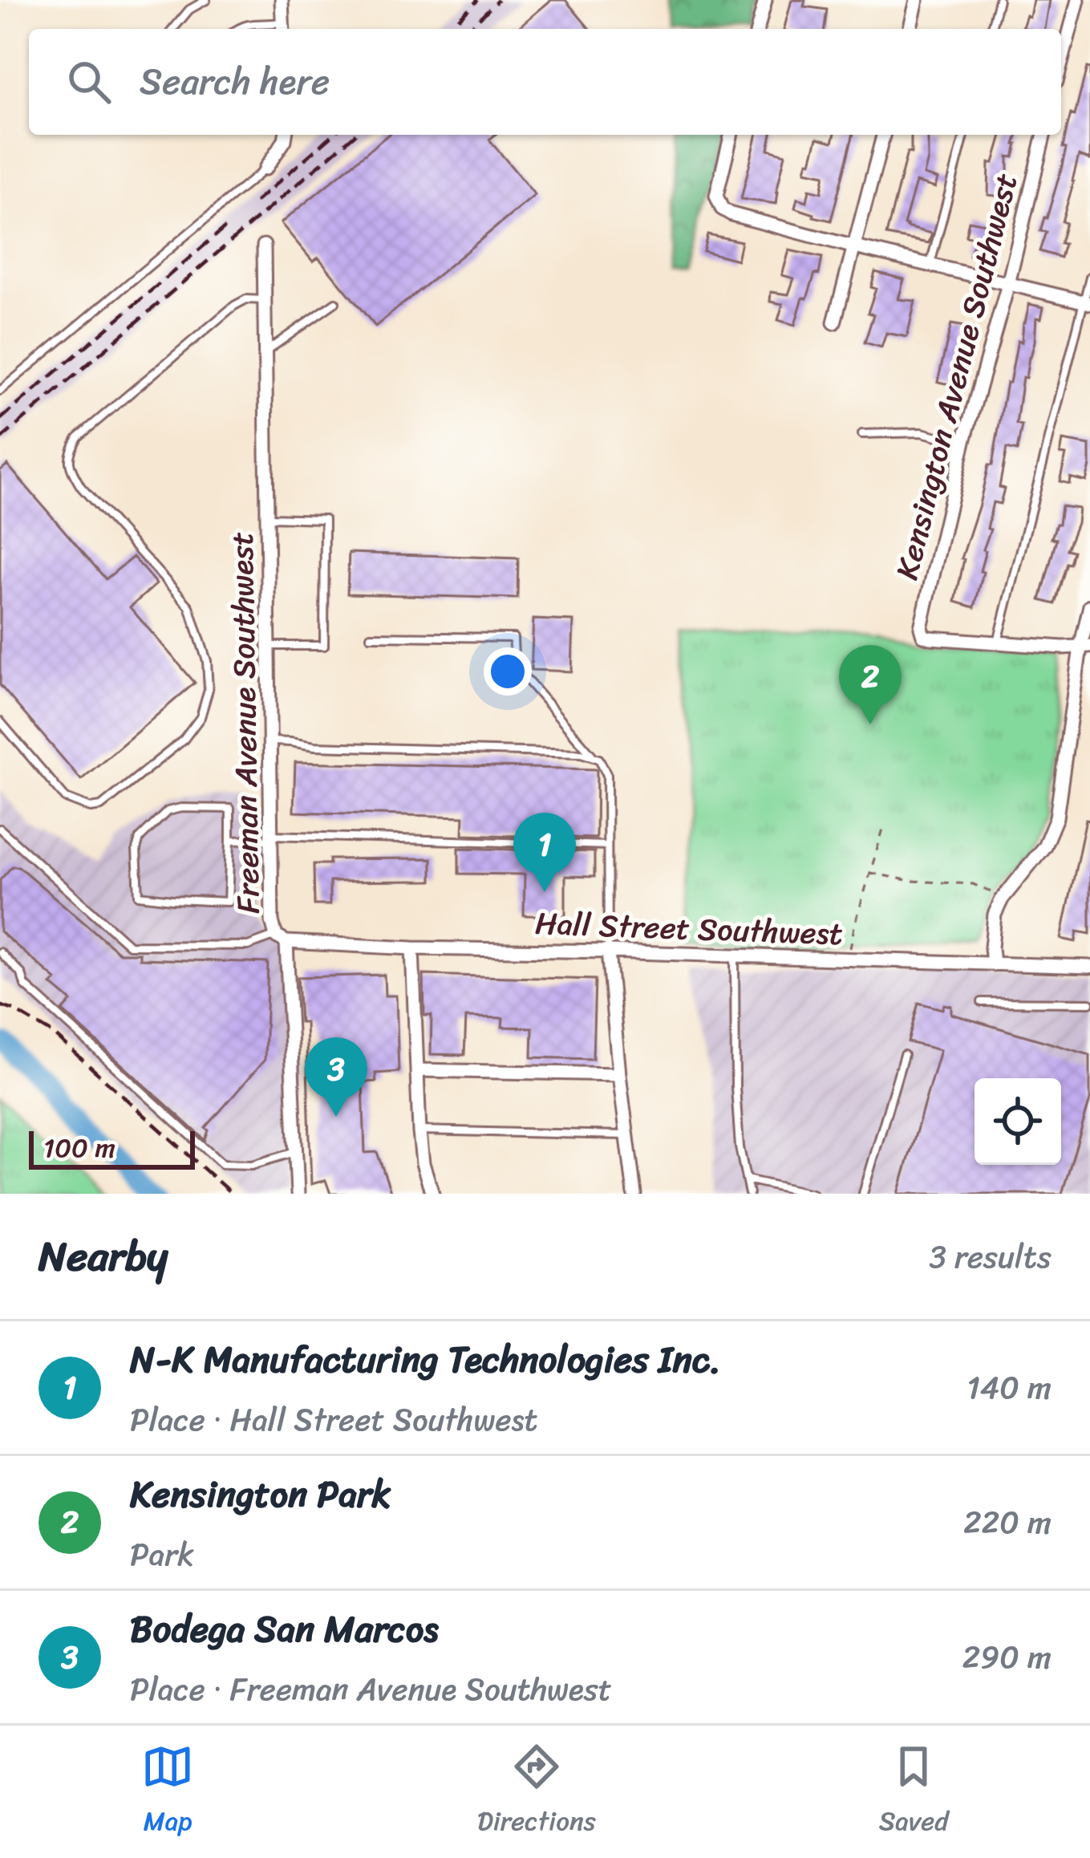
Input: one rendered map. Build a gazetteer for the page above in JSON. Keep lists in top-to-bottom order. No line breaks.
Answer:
{"streets":{"street":["Kensington Avenue Southwest","Freeman Avenue Southwest","Hall Street Southwest"]},"crossings":[["Freeman Avenue Southwest","Hall Street Southwest"]],"scale_bar":"100 m","page":{"search":"Search here","pins":["2","1","3"],"scale":"100 m","heading":["Nearby","3 results"],"list":[{"mark":"1","name":"N-K Manufacturing Technologies Inc.","note":"Place · Hall Street Southwest","value":"140 m"},{"mark":"2","name":"Kensington Park","note":"Park","value":"220 m"},{"mark":"3","name":"Bodega San Marcos","note":"Place · Freeman Avenue Southwest","value":"290 m"}],"nav":["Map","Directions","Saved"]}}
